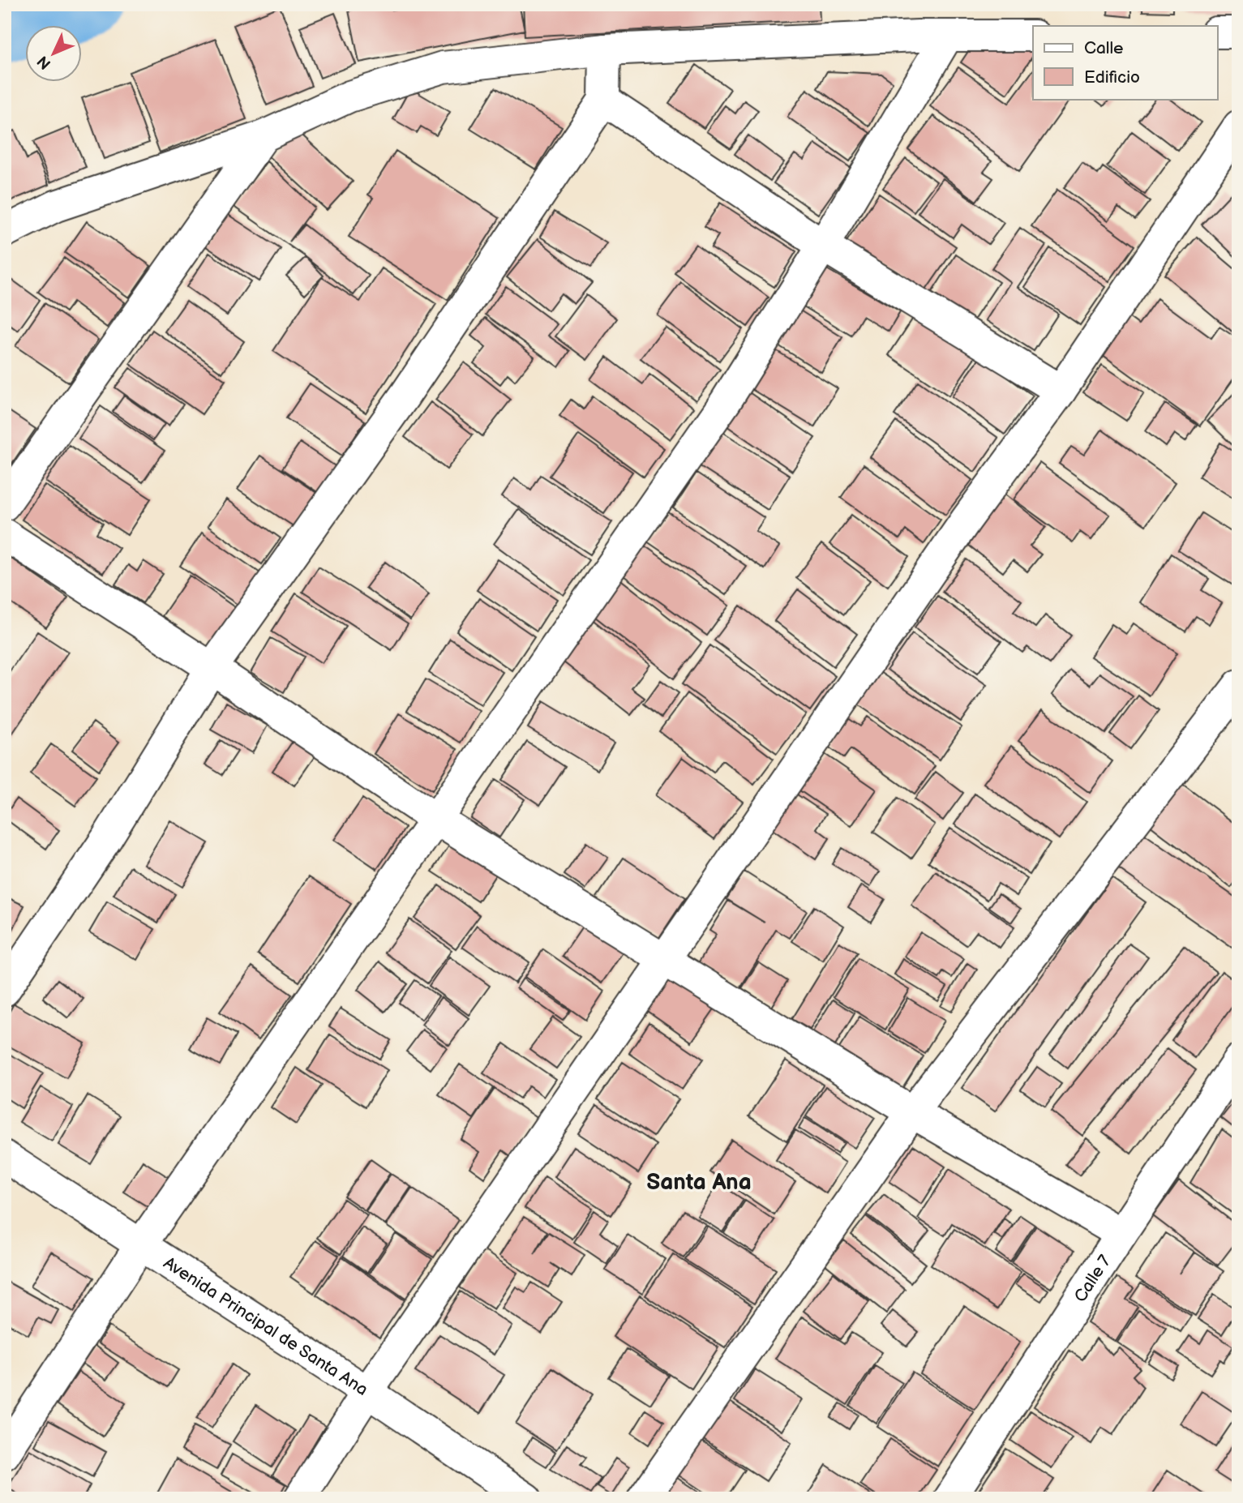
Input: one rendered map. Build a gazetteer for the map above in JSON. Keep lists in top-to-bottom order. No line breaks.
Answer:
{"streets":{"street":["Calle 7","Avenida Principal de Santa Ana"]},"districts":["Santa Ana"],"legend":["Calle","Edificio"],"north":"bottom left"}
